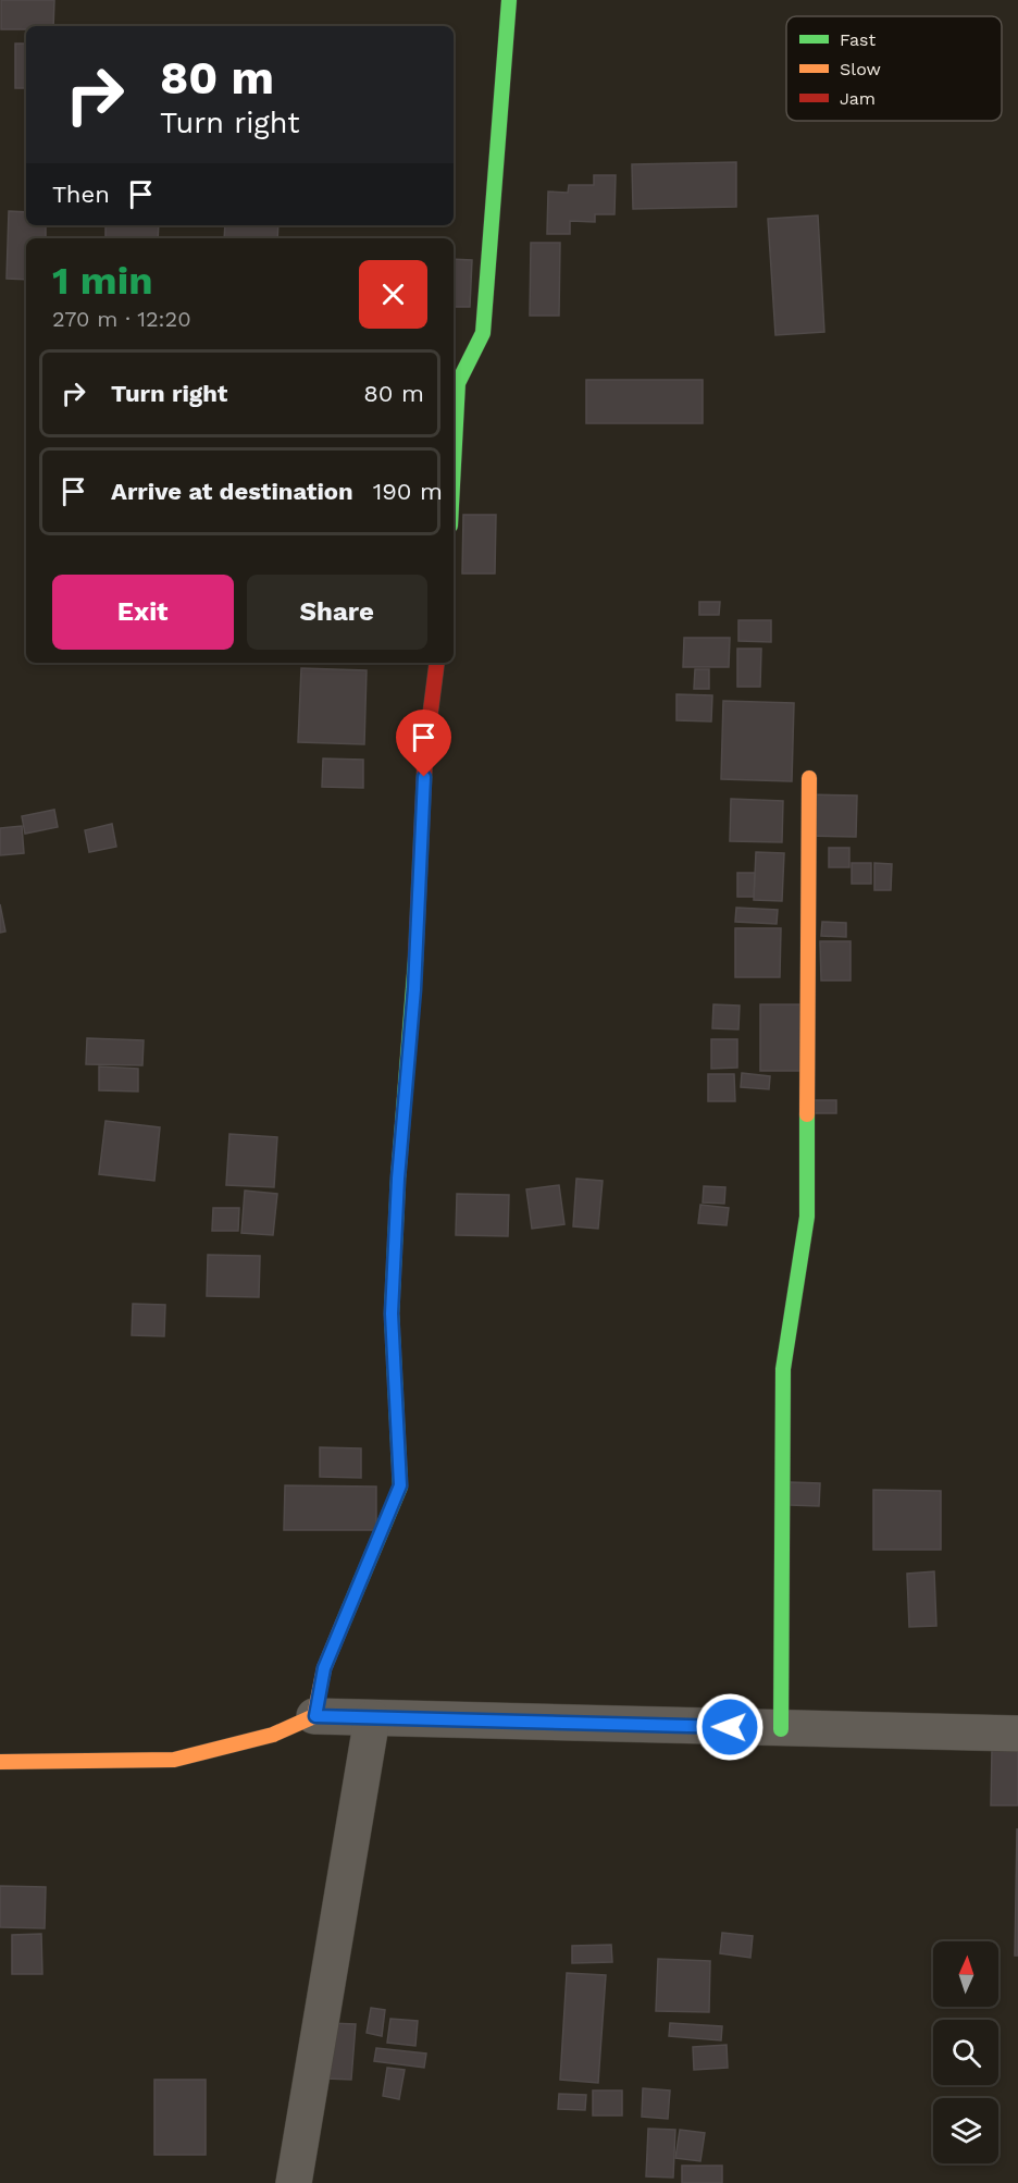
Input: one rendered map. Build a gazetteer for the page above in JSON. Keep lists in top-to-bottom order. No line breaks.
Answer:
{"legend":["Fast","Slow","Jam"],"north":"top","page":{"turn":["80 m","Turn right"],"then":"Then","heading":["1 min","270 m · 12:20"],"list":[{"name":"Turn right","value":"80 m"},{"name":"Arrive at destination","value":"190 m"}],"buttons":["Exit","Share"]}}
